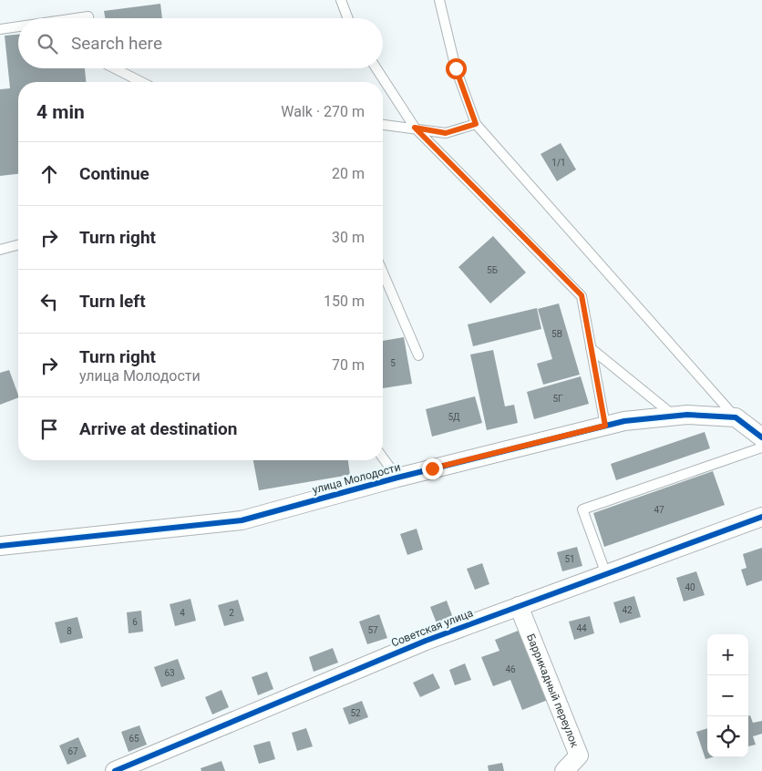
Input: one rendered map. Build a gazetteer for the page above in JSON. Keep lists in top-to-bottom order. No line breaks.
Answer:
{"streets":{"street":["улица Молодости","Советская улица","Баррикадный переулок"]},"crossings":[["Советская улица","Баррикадный переулок"]],"house_numbers":["1/1","5Б","5В","5","5Г","5Д","47","51","40","42","4","2","6","44","57","8","46","63","52","65","67"],"page":{"search":"Search here","heading":["4 min","Walk · 270 m"],"list":[["Continue","20 m"],["Turn right","30 m"],["Turn left","150 m"],["Turn right","улица Молодости","70 m"],"Arrive at destination"],"map_buttons":["+","−"]}}
